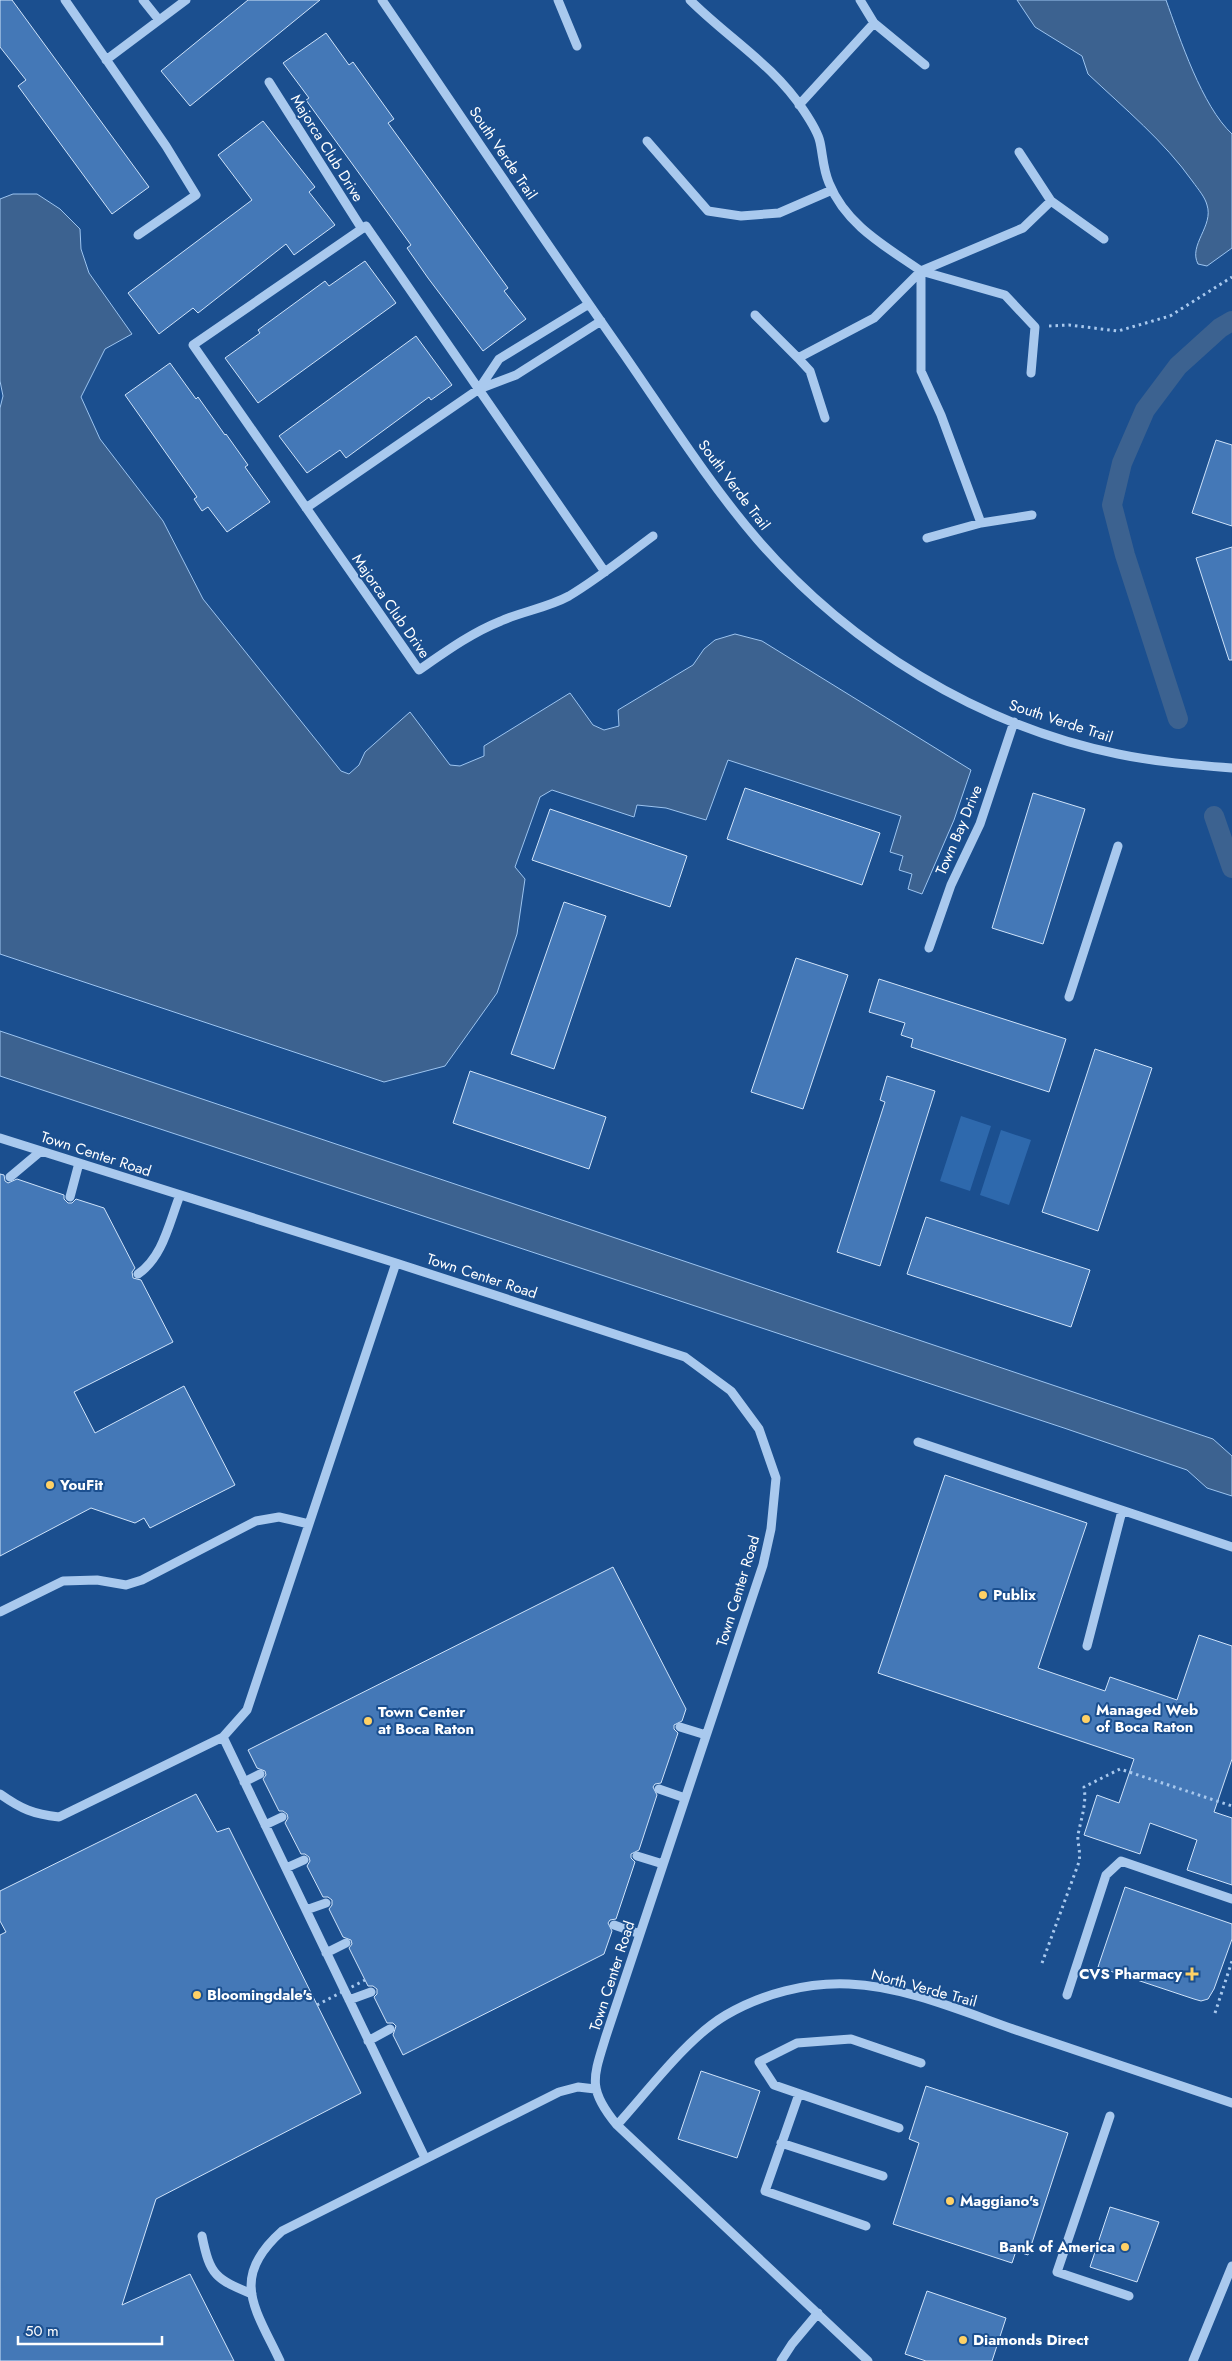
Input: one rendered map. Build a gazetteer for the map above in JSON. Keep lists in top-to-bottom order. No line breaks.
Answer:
{"streets":{"street":["Majorca Club Drive","South Verde Trail","Town Bay Drive","Town Center Road","North Verde Trail"]},"crossings":[["South Verde Trail","Town Bay Drive"]],"places":{"other":["YouFit","Publix","Managed Web of Boca Raton","Town Center at Boca Raton","Bloomingdale's","Maggiano's","Bank of America","Diamonds Direct"],"health":["CVS Pharmacy"]},"scale_bar":"50 m"}
